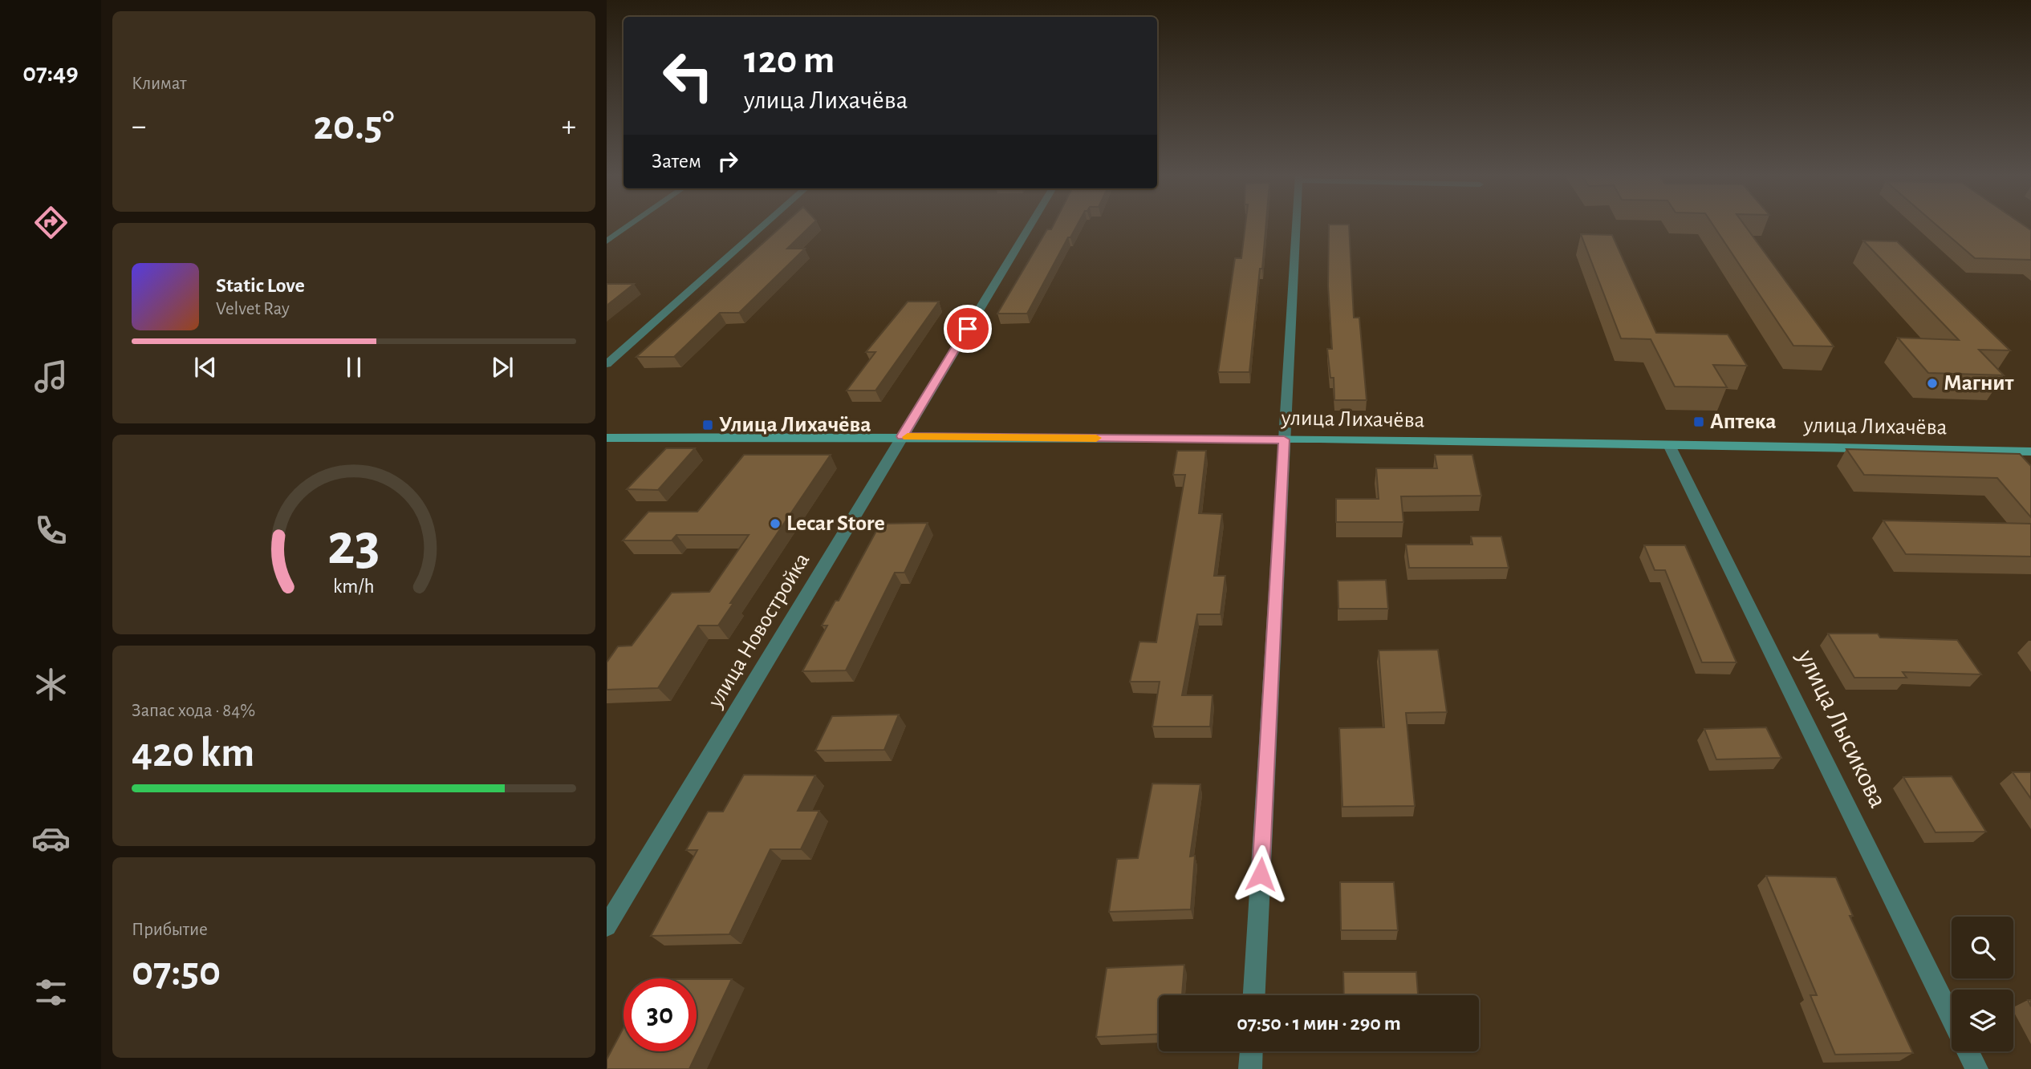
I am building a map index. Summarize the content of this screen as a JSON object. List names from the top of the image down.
{
  "streets": {
    "main road": ["улица Лихачёва"],
    "street": ["улица Новостройка", "улица Лысикова"]
  },
  "crossings": [
    ["улица Лихачёва", "улица Новостройка"],
    ["улица Лихачёва", "улица Лысикова"]
  ],
  "places": {
    "other": ["Магнит", "Lecar Store"],
    "transit": ["Аптека", "Улица Лихачёва"]
  },
  "page": {
    "tabs": "07:49",
    "tile": [
      "Климат",
      ["Запас хода · 84%", "420 km"],
      ["Прибытие", "07:50"]
    ],
    "turn": ["120 m", "улица Лихачёва"],
    "heat": ["−", "20.5°", "+"],
    "then": "Затем",
    "song": ["Static Love", "Velvet Ray"],
    "limit": "30",
    "trip": "07:50 · 1 мин · 290 m",
    "gauge": ["23", "km/h"]
  }
}
